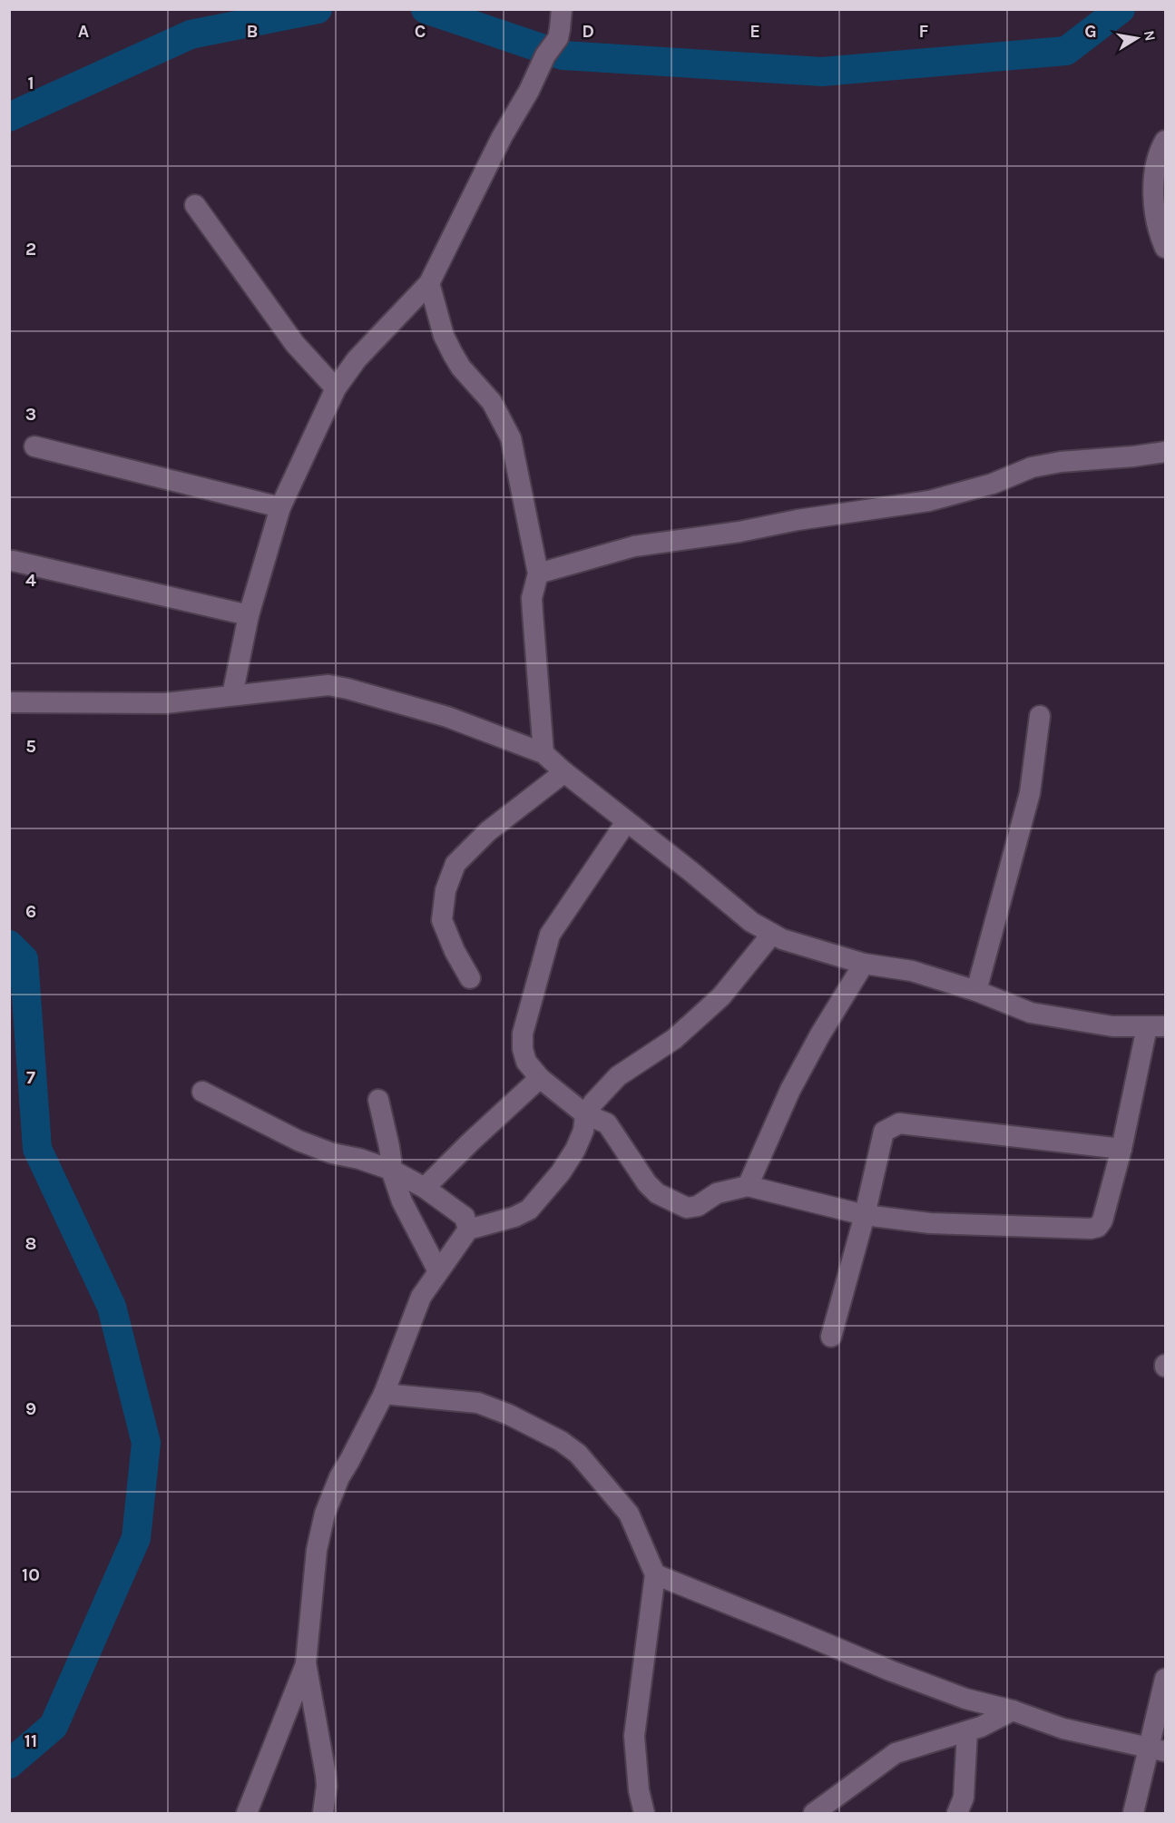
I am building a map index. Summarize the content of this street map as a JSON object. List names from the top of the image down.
{
  "north": "right",
  "grid": {
    "columns": [
      "A",
      "B",
      "C",
      "D",
      "E",
      "F",
      "G"
    ],
    "rows": [
      "1",
      "2",
      "3",
      "4",
      "5",
      "6",
      "7",
      "8",
      "9",
      "10",
      "11"
    ]
  }
}
